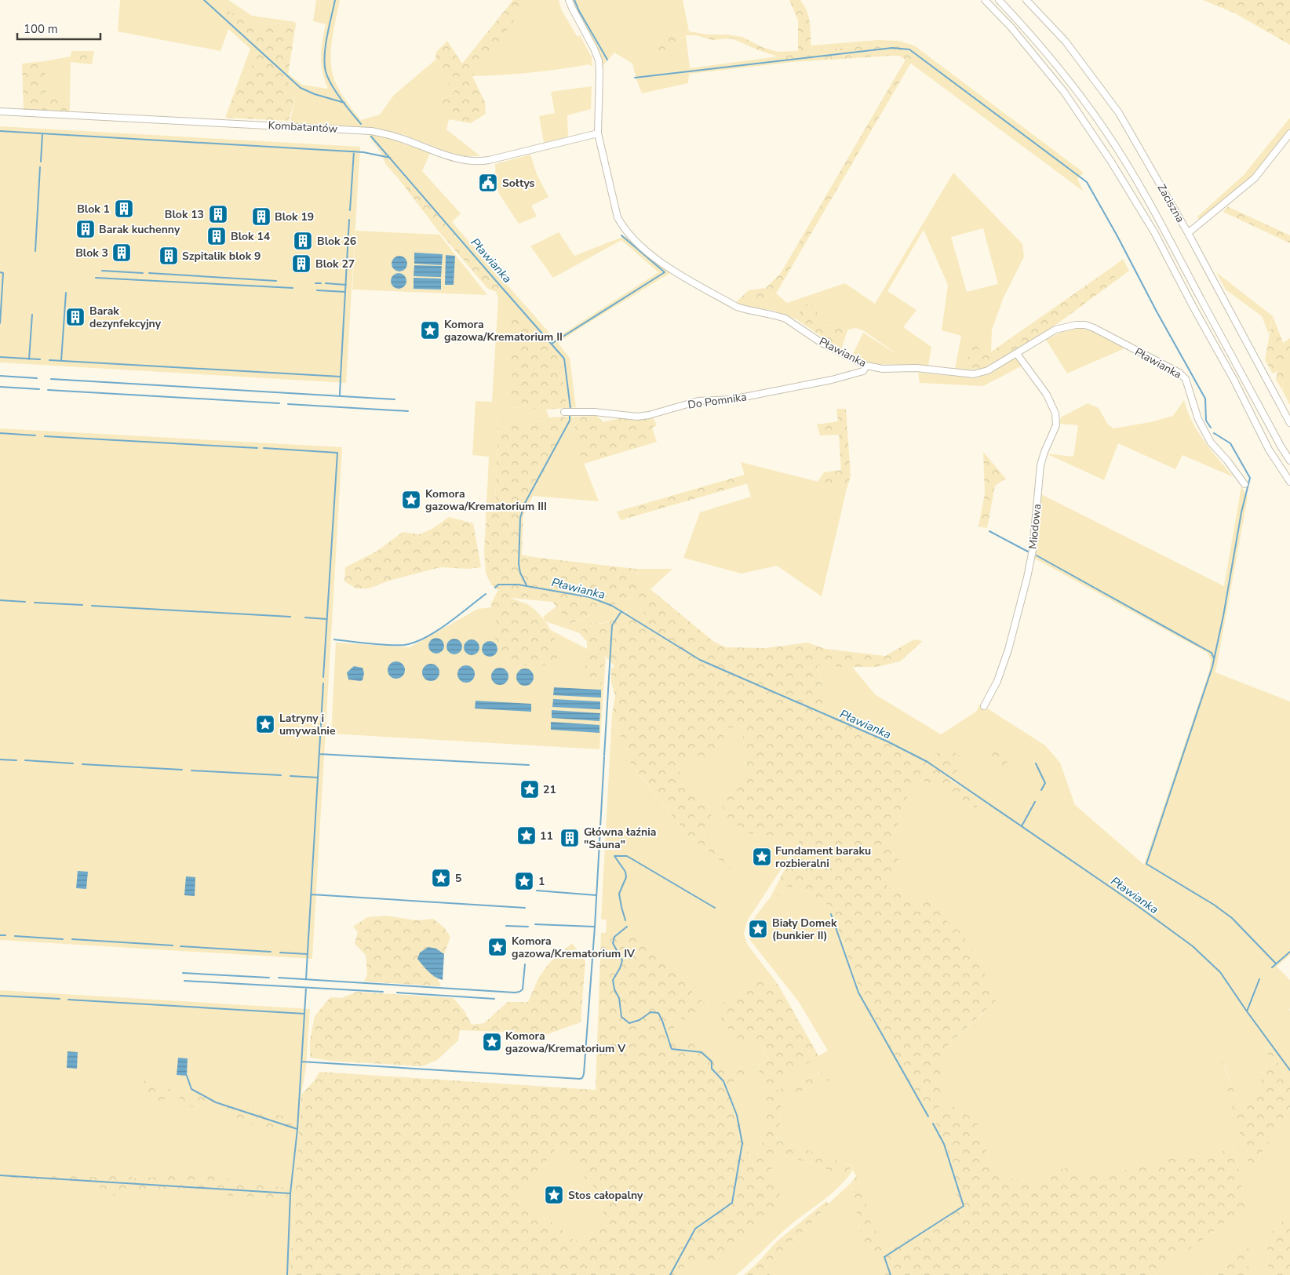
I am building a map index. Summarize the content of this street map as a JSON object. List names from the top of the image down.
{
  "streets": {
    "street": [
      "Kombatantów",
      "Zaciszna",
      "Pławianka",
      "Do Pomnika",
      "Miodowa"
    ]
  },
  "crossings": [
    ["Kombatantów", "Pławianka"],
    ["Pławianka", "Do Pomnika"],
    ["Pławianka", "Miodowa"]
  ],
  "water": ["Pławianka"],
  "places": {
    "public building": ["Sołtys"],
    "building": [
      "Blok 1",
      "Blok 13",
      "Blok 19",
      "Barak kuchenny",
      "Blok 14",
      "Blok 26",
      "Blok 3",
      "Szpitalik blok 9",
      "Blok 27",
      "Barak dezynfekcyjny",
      "Główna łaźnia \"Sauna\""
    ],
    "place": [
      "Komora gazowa/Krematorium II",
      "Komora gazowa/Krematorium III",
      "Latryny i umywalnie",
      "21",
      "11",
      "Fundament baraku rozbieralni",
      "5",
      "1",
      "Biały Domek (bunkier II)",
      "Komora gazowa/Krematorium IV",
      "Komora gazowa/Krematorium V",
      "Stos całopalny"
    ]
  },
  "scale_bar": "100 m"
}
